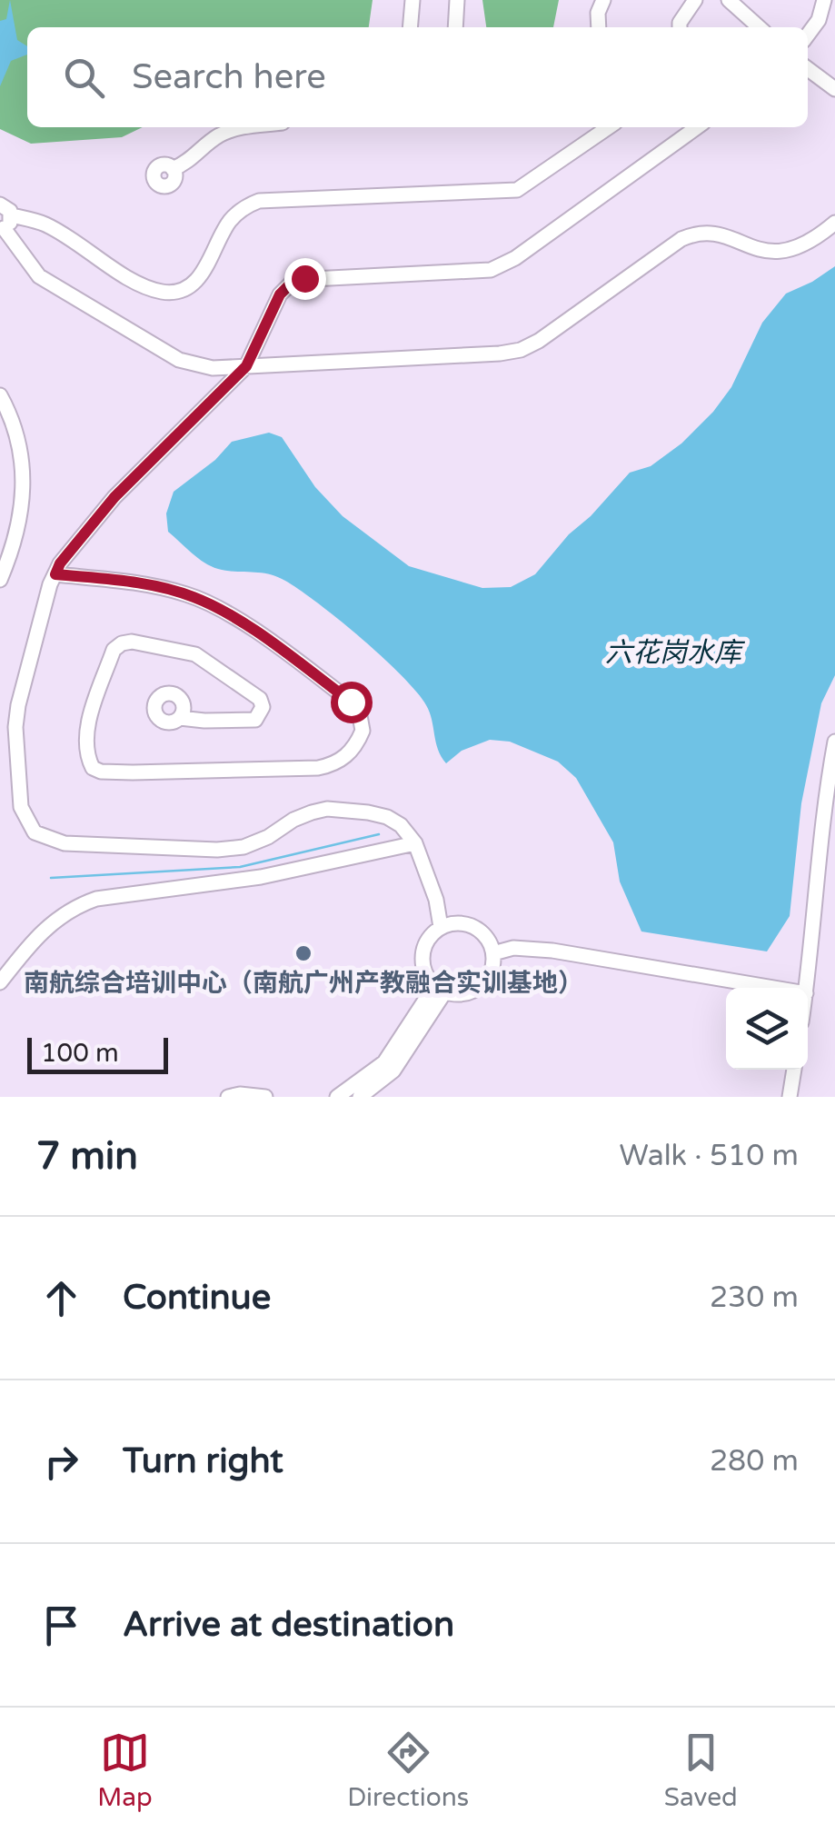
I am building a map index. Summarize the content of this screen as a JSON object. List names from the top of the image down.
{
  "water": ["六花岗水库"],
  "places": ["南航综合培训中心（南航广州产教融合实训基地）"],
  "scale_bar": "100 m",
  "page": {
    "search": "Search here",
    "scale": "100 m",
    "heading": ["7 min", "Walk · 510 m"],
    "list": [
      ["Continue", "230 m"],
      ["Turn right", "280 m"],
      "Arrive at destination"
    ],
    "nav": ["Map", "Directions", "Saved"]
  }
}
